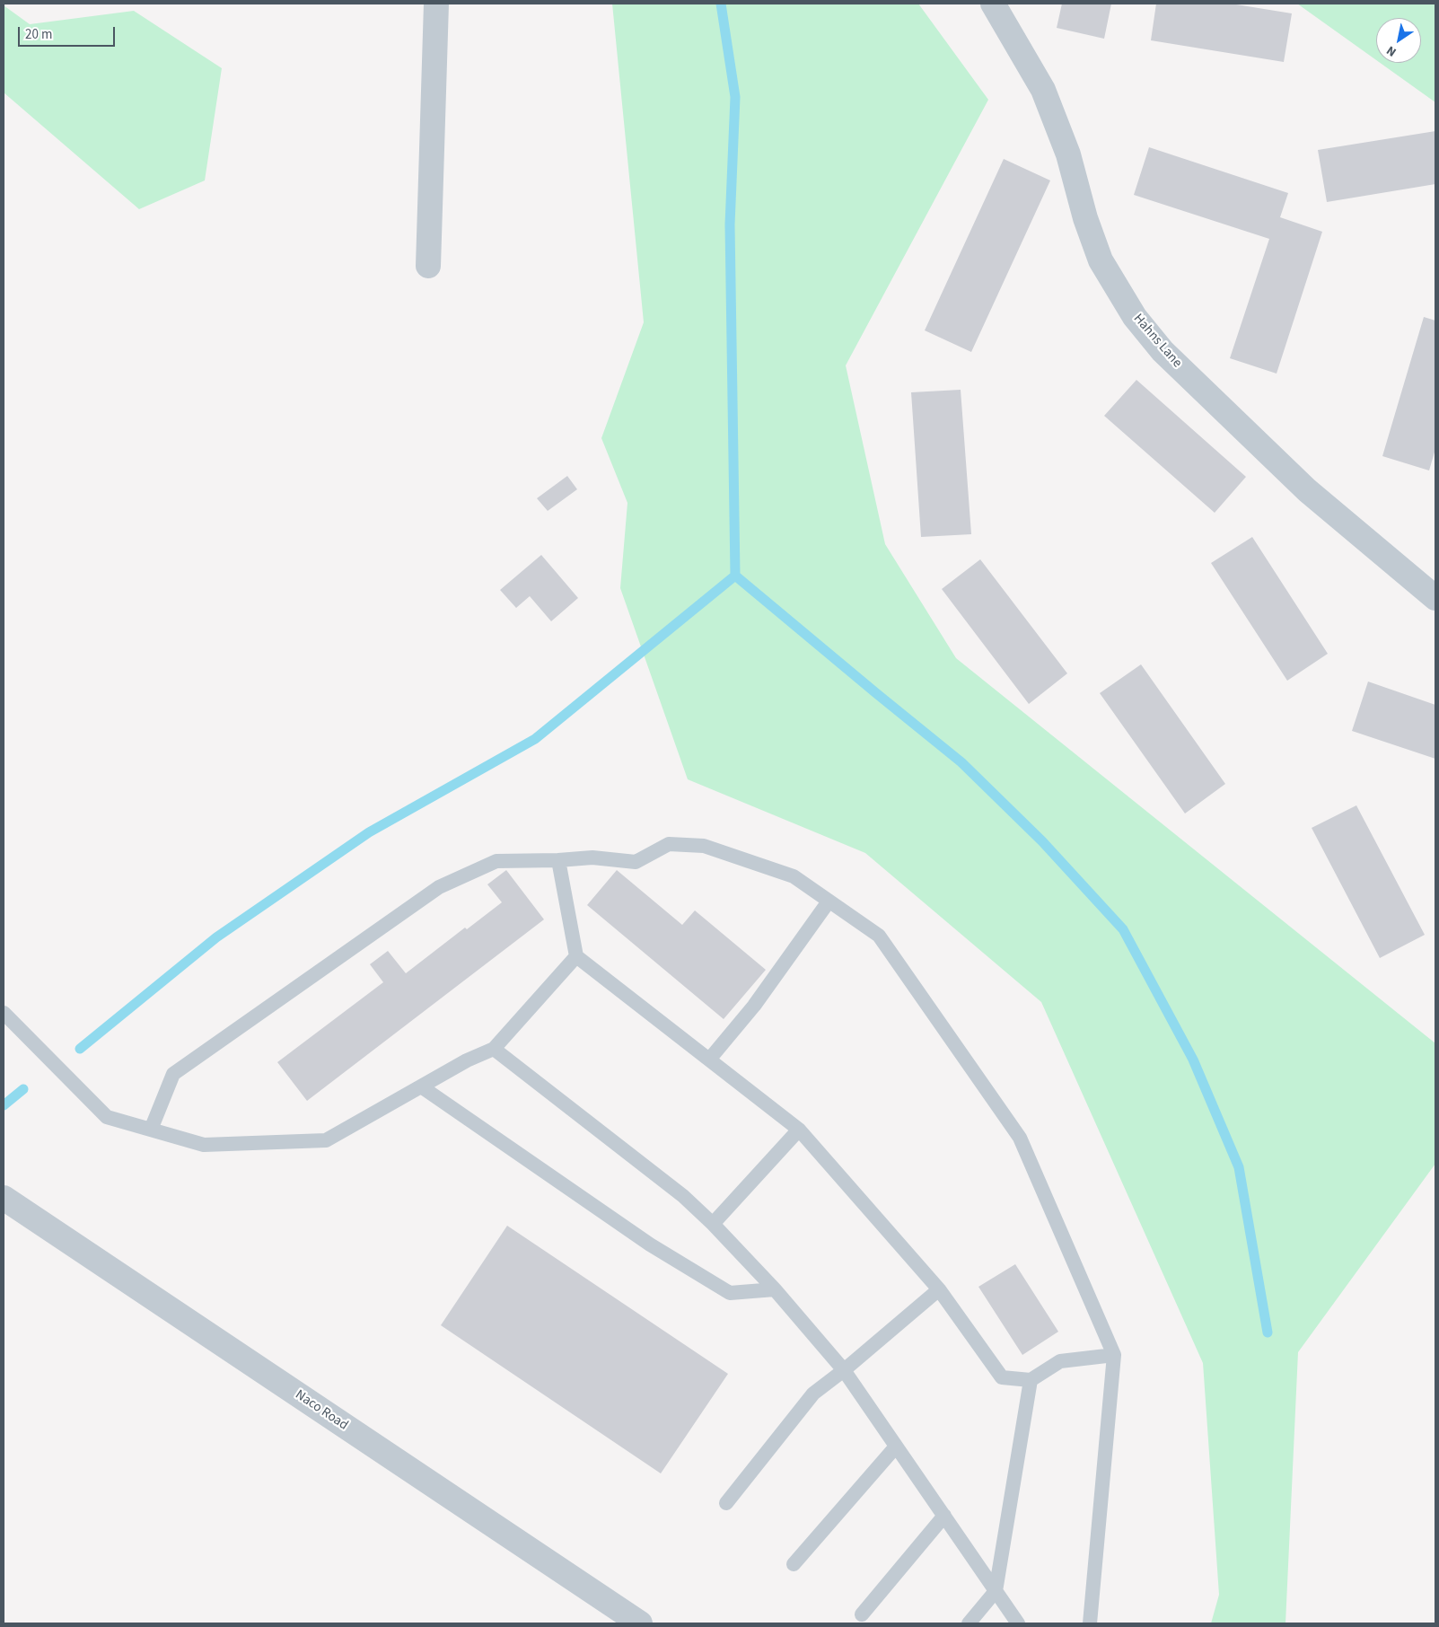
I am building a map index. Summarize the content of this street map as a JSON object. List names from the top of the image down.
{
  "streets": {
    "street": ["Hahns Lane", "Naco Road"]
  },
  "scale_bar": "20 m",
  "north": "bottom left"
}
